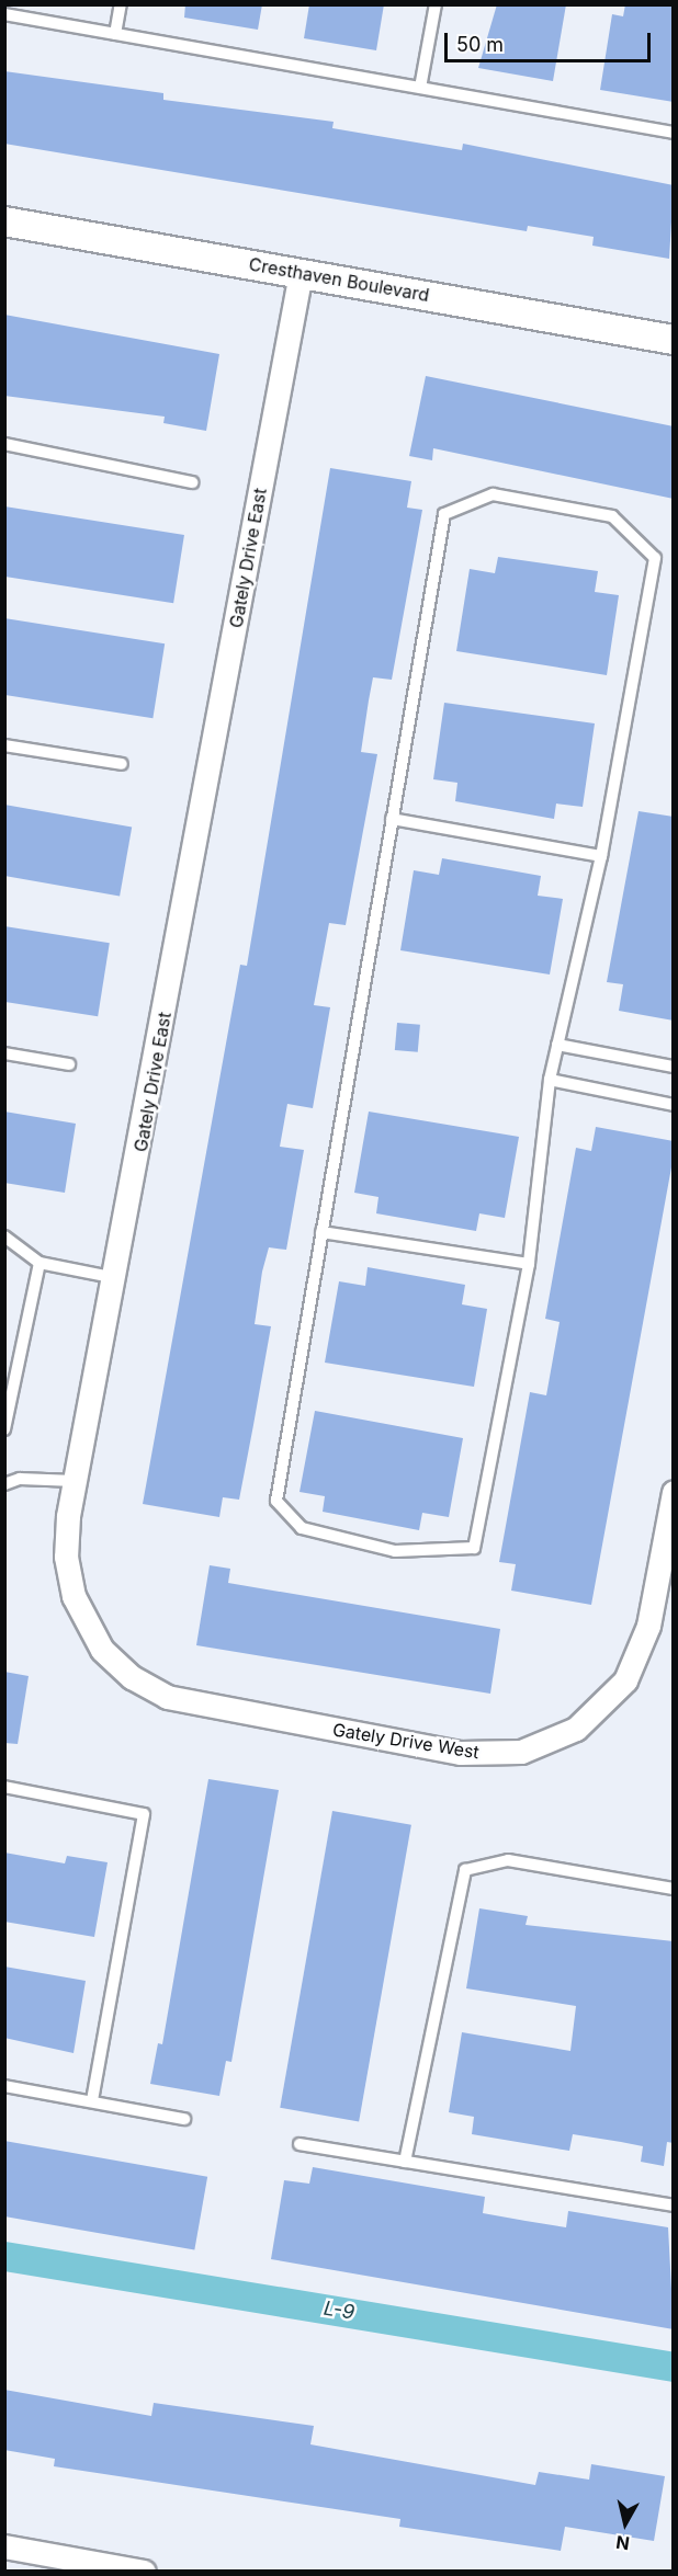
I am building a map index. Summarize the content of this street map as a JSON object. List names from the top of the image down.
{
  "streets": {
    "street": ["Cresthaven Boulevard", "Gately Drive East", "Gately Drive West"]
  },
  "crossings": [
    ["Cresthaven Boulevard", "Gately Drive East"],
    ["Gately Drive East", "Gately Drive West"]
  ],
  "water": ["L-9"],
  "scale_bar": "50 m",
  "north": "bottom"
}
